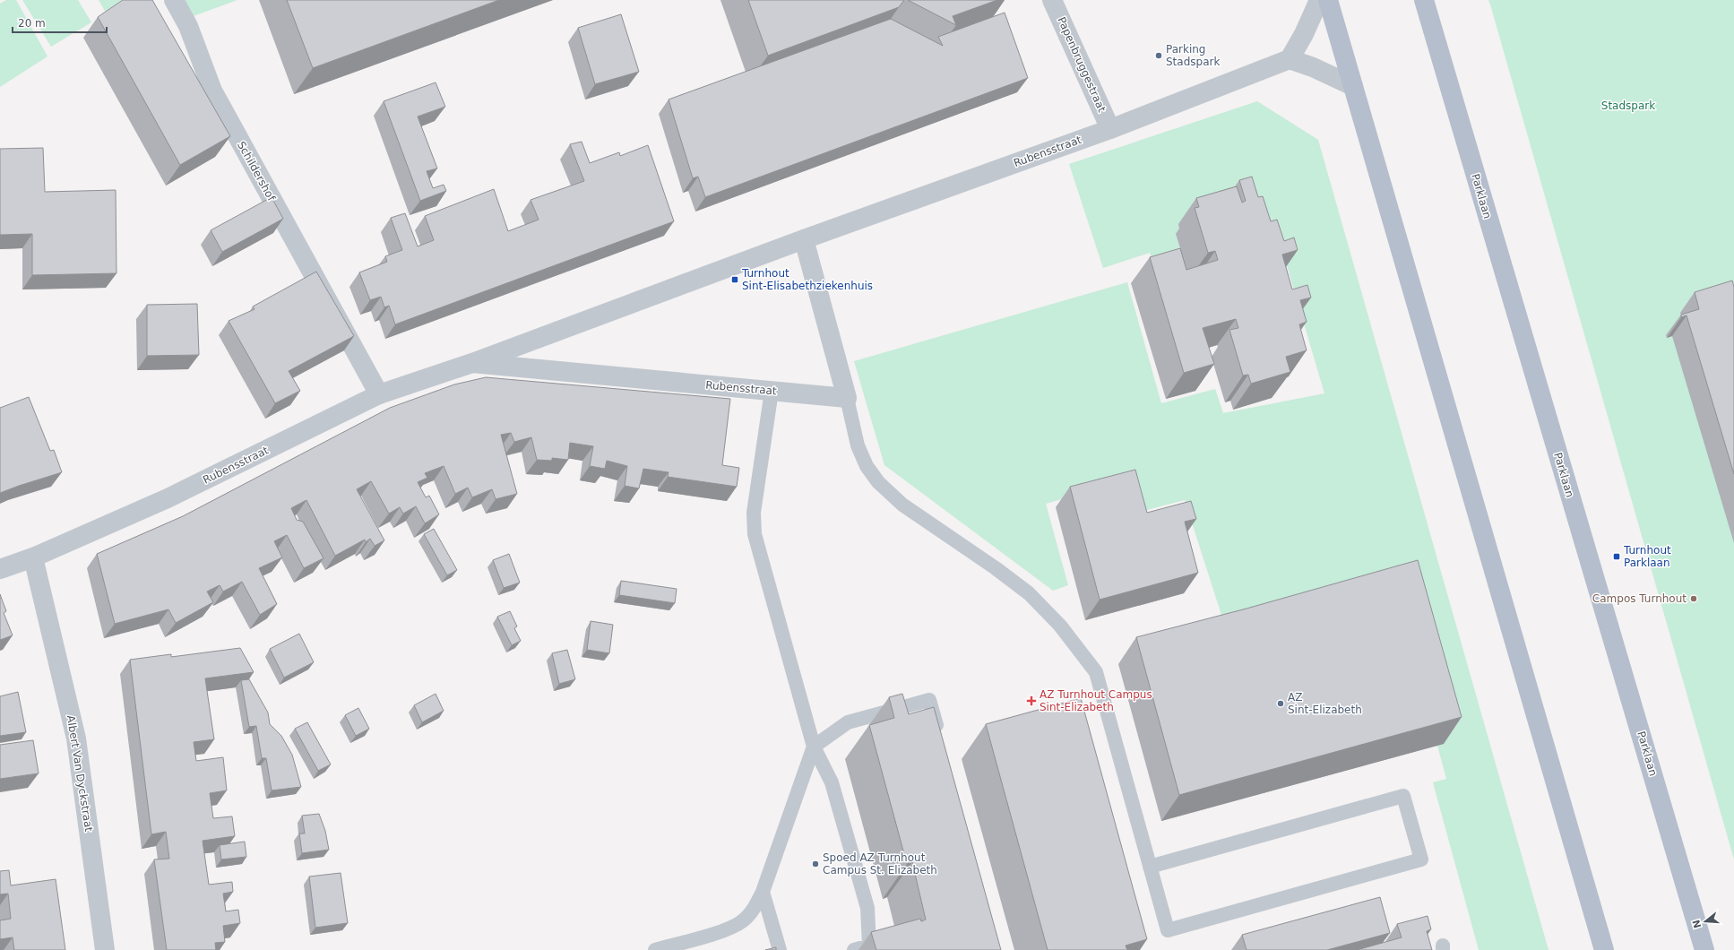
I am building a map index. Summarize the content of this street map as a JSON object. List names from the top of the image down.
{
  "streets": {
    "main road": ["Parklaan"],
    "street": [
      "Papenbruggestraat",
      "Rubensstraat",
      "Schildershof",
      "Albert Van Dyckstraat"
    ]
  },
  "crossings": [
    ["Papenbruggestraat", "Rubensstraat"],
    ["Rubensstraat", "Schildershof"],
    ["Rubensstraat", "Albert Van Dyckstraat"]
  ],
  "parks": ["Stadspark"],
  "places": {
    "other": [
      "Parking Stadspark",
      "Campos Turnhout",
      "AZ Sint-Elizabeth",
      "Spoed AZ Turnhout Campus St. Elizabeth"
    ],
    "transit": ["Turnhout Sint-Elisabethziekenhuis", "Turnhout Parklaan"],
    "health": ["AZ Turnhout Campus Sint-Elizabeth"]
  },
  "scale_bar": "20 m",
  "north": "left"
}
